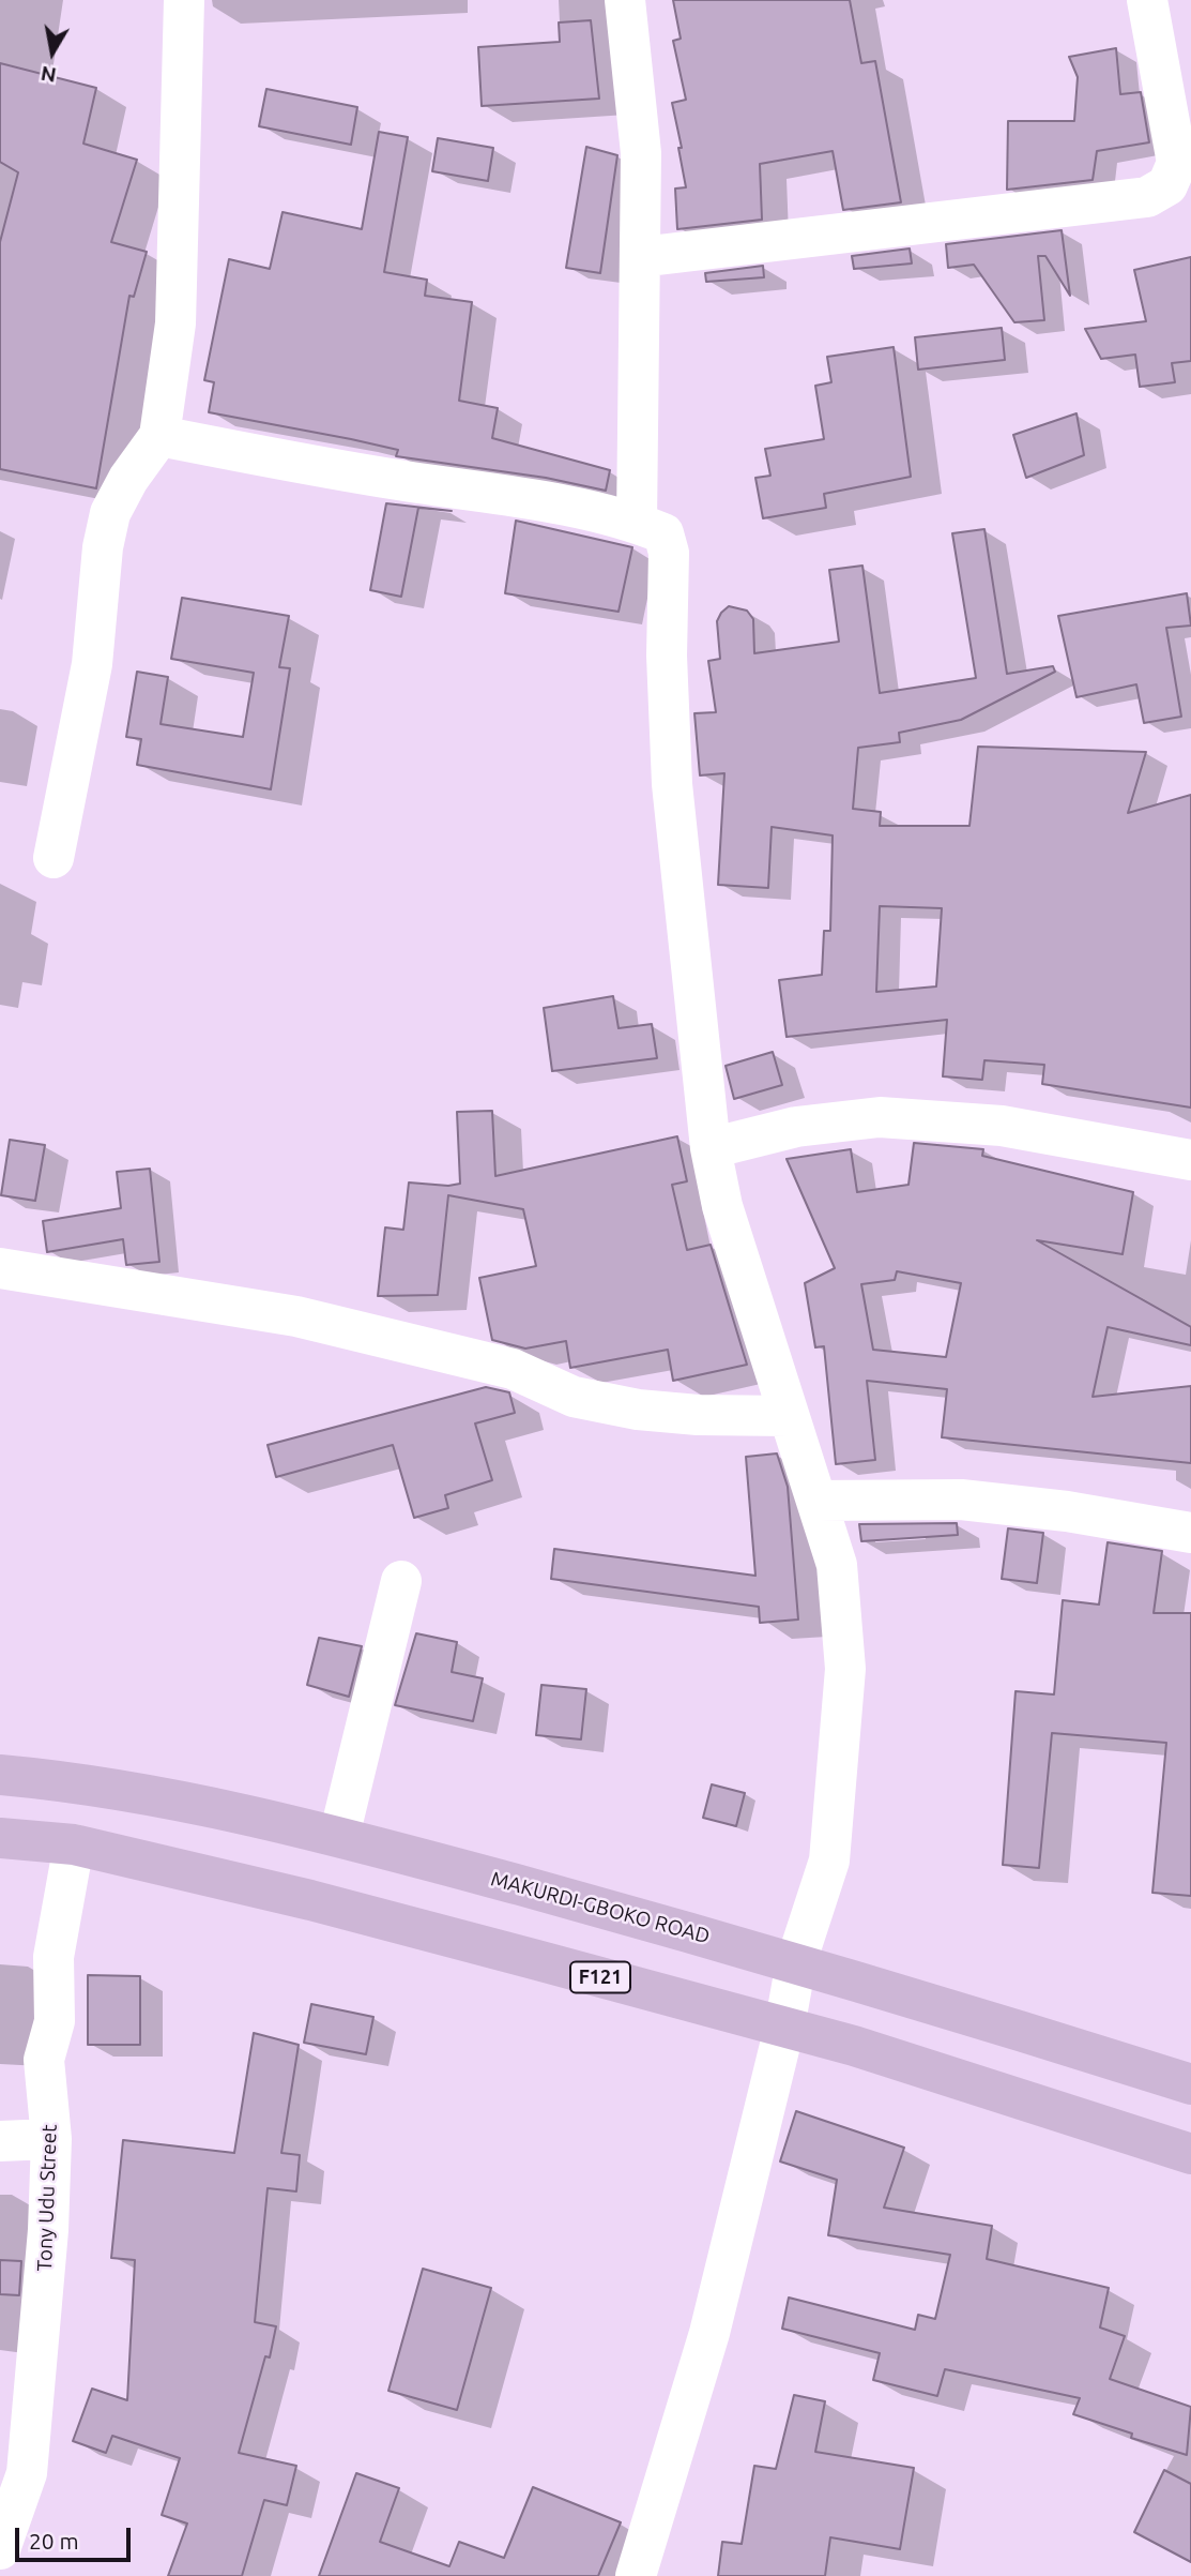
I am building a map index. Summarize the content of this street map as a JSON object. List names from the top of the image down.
{
  "streets": {
    "main road": ["MAKURDI-GBOKO ROAD", "F121"],
    "street": ["Tony Udu Street"]
  },
  "crossings": [
    ["F121", "Tony Udu Street"]
  ],
  "scale_bar": "20 m",
  "north": "bottom"
}
